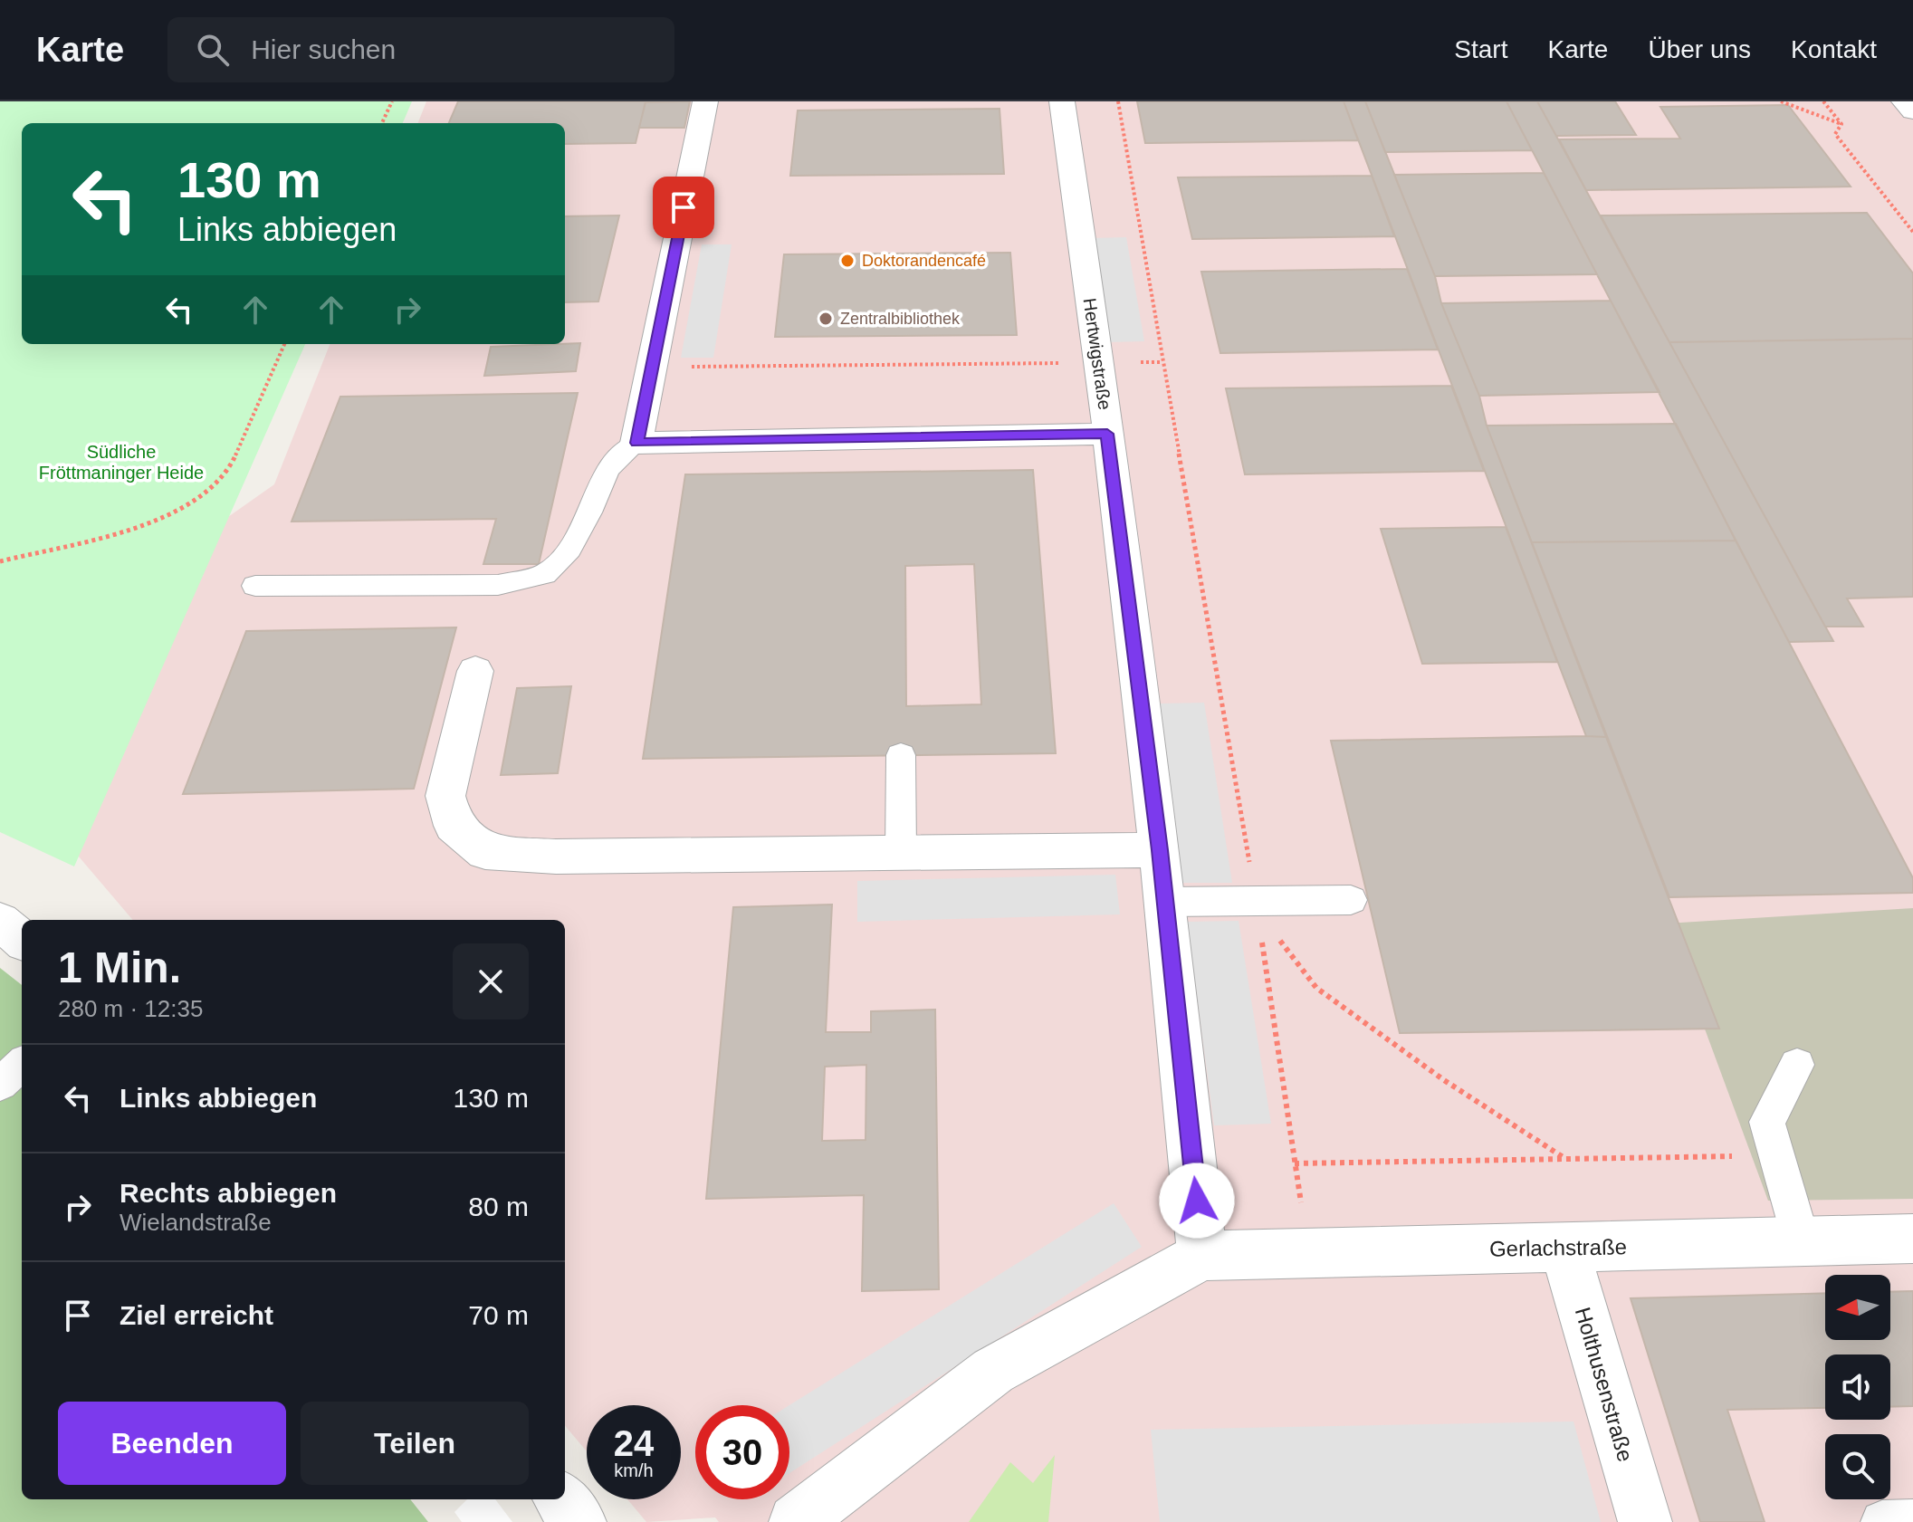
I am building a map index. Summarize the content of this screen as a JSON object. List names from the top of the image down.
{
  "streets": {
    "street": ["Hertwigstraße", "Gerlachstraße", "Holthusenstraße"]
  },
  "crossings": [
    ["Hertwigstraße", "Gerlachstraße"],
    ["Gerlachstraße", "Holthusenstraße"]
  ],
  "parks": ["Südliche Fröttmaninger Heide"],
  "places": ["Doktorandencafé", "Zentralbibliothek"],
  "north": "left",
  "page": {
    "header": "Karte",
    "search": "Hier suchen",
    "nav": [
      "Start",
      "Karte",
      "Über uns",
      "Kontakt"
    ],
    "turn": ["130 m", "Links abbiegen"],
    "heading": ["1 Min.", "280 m · 12:35"],
    "list": [
      {
        "name": "Links abbiegen",
        "value": "130 m"
      },
      {
        "name": "Rechts abbiegen",
        "note": "Wielandstraße",
        "value": "80 m"
      },
      {
        "name": "Ziel erreicht",
        "value": "70 m"
      }
    ],
    "buttons": ["Beenden", "Teilen"],
    "speed": "24 km/h",
    "limit": "30"
  }
}
